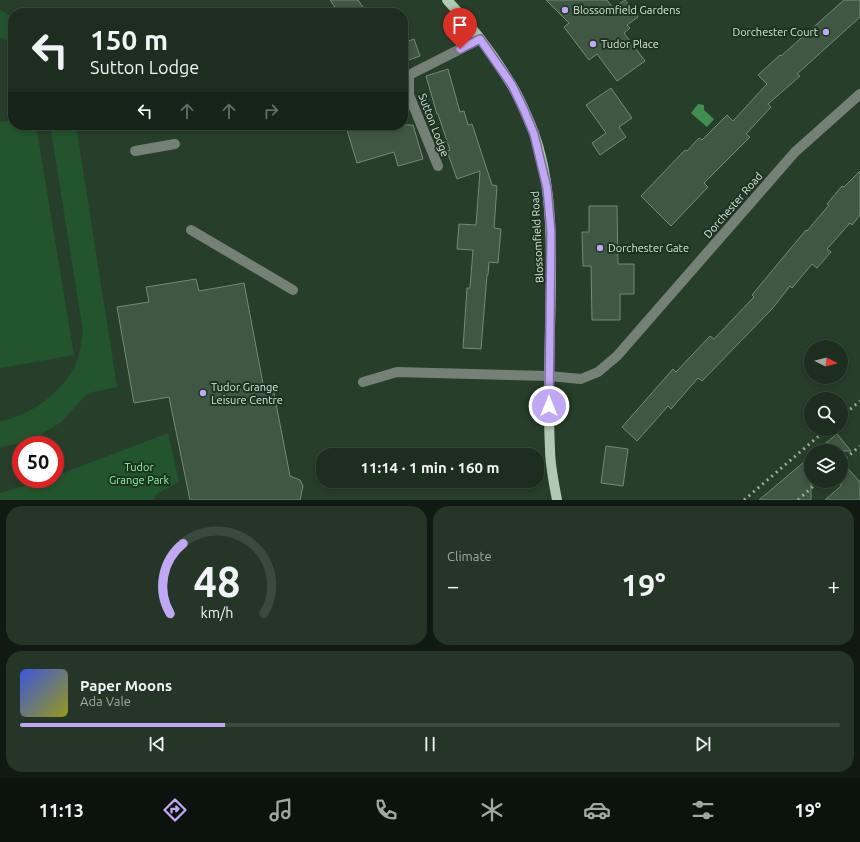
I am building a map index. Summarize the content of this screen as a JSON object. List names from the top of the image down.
{
  "streets": {
    "main road": ["Blossomfield Road"],
    "street": ["Sutton Lodge", "Dorchester Road"]
  },
  "crossings": [
    ["Sutton Lodge", "Blossomfield Road"],
    ["Dorchester Road", "Blossomfield Road"]
  ],
  "parks": ["Tudor Grange Park"],
  "places": [
    "Blossomfield Gardens",
    "Dorchester Court",
    "Tudor Place",
    "Dorchester Gate",
    "Tudor Grange Leisure Centre"
  ],
  "north": "right",
  "page": {
    "turn": ["150 m", "Sutton Lodge"],
    "limit": "50",
    "trip": "11:14 · 1 min · 160 m",
    "tile": "Climate",
    "heat": ["−", "19°", "+"],
    "song": ["Paper Moons", "Ada Vale"],
    "tabs": ["11:13", "19°"],
    "gauge": ["48", "km/h"]
  }
}
